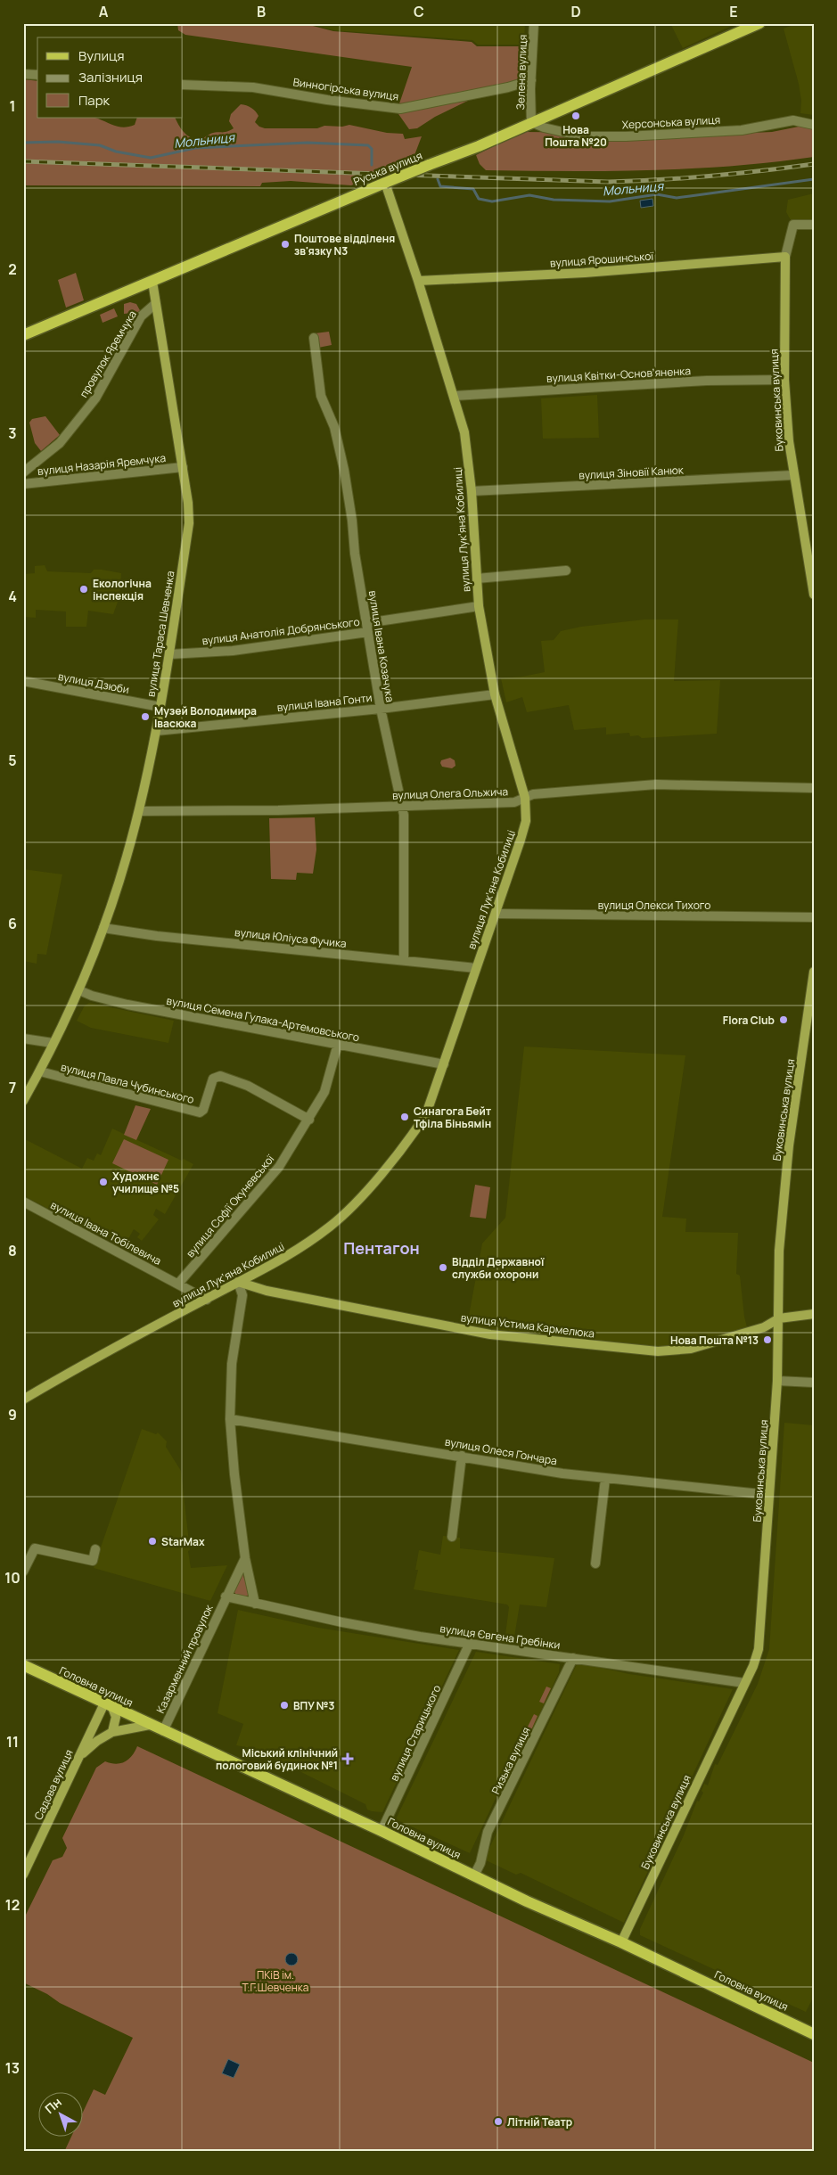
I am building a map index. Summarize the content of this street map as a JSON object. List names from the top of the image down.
{
  "streets": {
    "main road": ["Руська вулиця", "Головна вулиця"],
    "street": [
      "Зелена вулиця",
      "Винногірська вулиця",
      "Херсонська вулиця",
      "вулиця Ярошинської",
      "провулок Яремчука",
      "вулиця Квітки-Основʼяненка",
      "Буковинська вулиця",
      "вулиця Назарія Яремчука",
      "вулиця Зіновії Канюк",
      "вулиця Лукʼяна Кобилиці",
      "вулиця Анатолія Добрянського",
      "вулиця Тараса Шевченка",
      "вулиця Івана Козачука",
      "вулиця Дзюби",
      "вулиця Івана Гонти",
      "вулиця Олега Ольжича",
      "вулиця Олекси Тихого",
      "вулиця Юліуса Фучика",
      "вулиця Семена Гулака-Артемовського",
      "вулиця Павла Чубинського",
      "вулиця Софії Окуневської",
      "вулиця Івана Тобілевича",
      "вулиця Устима Кармелюка",
      "вулиця Олеся Гончара",
      "вулиця Євгена Гребінки",
      "Казарменний провулок",
      "вулиця Старицького",
      "Ризька вулиця",
      "Садова вулиця"
    ]
  },
  "crossings": [
    ["Зелена вулиця", "Винногірська вулиця"],
    ["Зелена вулиця", "Херсонська вулиця"],
    ["Зелена вулиця", "Руська вулиця"],
    ["Херсонська вулиця", "Руська вулиця"],
    ["Руська вулиця", "вулиця Лукʼяна Кобилиці"],
    ["Руська вулиця", "вулиця Тараса Шевченка"],
    ["вулиця Ярошинської", "Буковинська вулиця"],
    ["вулиця Ярошинської", "вулиця Лукʼяна Кобилиці"],
    ["провулок Яремчука", "вулиця Тараса Шевченка"],
    ["вулиця Квітки-Основʼяненка", "Буковинська вулиця"],
    ["вулиця Квітки-Основʼяненка", "вулиця Лукʼяна Кобилиці"],
    ["Буковинська вулиця", "вулиця Зіновії Канюк"],
    ["Буковинська вулиця", "вулиця Устима Кармелюка"],
    ["Буковинська вулиця", "вулиця Олеся Гончара"],
    ["Буковинська вулиця", "вулиця Євгена Гребінки"],
    ["Буковинська вулиця", "Головна вулиця"],
    ["вулиця Назарія Яремчука", "вулиця Тараса Шевченка"],
    ["вулиця Зіновії Канюк", "вулиця Лукʼяна Кобилиці"],
    ["вулиця Лукʼяна Кобилиці", "вулиця Анатолія Добрянського"],
    ["вулиця Лукʼяна Кобилиці", "вулиця Івана Гонти"],
    ["вулиця Лукʼяна Кобилиці", "вулиця Олега Ольжича"],
    ["вулиця Лукʼяна Кобилиці", "вулиця Олекси Тихого"],
    ["вулиця Лукʼяна Кобилиці", "вулиця Юліуса Фучика"],
    ["вулиця Лукʼяна Кобилиці", "вулиця Семена Гулака-Артемовського"],
    ["вулиця Лукʼяна Кобилиці", "вулиця Івана Тобілевича"],
    ["вулиця Лукʼяна Кобилиці", "вулиця Устима Кармелюка"],
    ["вулиця Анатолія Добрянського", "вулиця Тараса Шевченка"],
    ["вулиця Анатолія Добрянського", "вулиця Івана Козачука"],
    ["вулиця Тараса Шевченка", "вулиця Дзюби"],
    ["вулиця Тараса Шевченка", "вулиця Івана Гонти"],
    ["вулиця Тараса Шевченка", "вулиця Олега Ольжича"],
    ["вулиця Тараса Шевченка", "вулиця Юліуса Фучика"],
    ["вулиця Тараса Шевченка", "вулиця Семена Гулака-Артемовського"],
    ["вулиця Тараса Шевченка", "вулиця Павла Чубинського"],
    ["вулиця Івана Козачука", "вулиця Івана Гонти"],
    ["вулиця Івана Козачука", "вулиця Олега Ольжича"],
    ["вулиця Івана Козачука", "вулиця Юліуса Фучика"],
    ["вулиця Семена Гулака-Артемовського", "вулиця Софії Окуневської"],
    ["вулиця Павла Чубинського", "вулиця Софії Окуневської"],
    ["вулиця Софії Окуневської", "вулиця Івана Тобілевича"],
    ["вулиця Євгена Гребінки", "Казарменний провулок"],
    ["вулиця Євгена Гребінки", "вулиця Старицького"],
    ["вулиця Євгена Гребінки", "Ризька вулиця"],
    ["Казарменний провулок", "Головна вулиця"],
    ["Головна вулиця", "вулиця Старицького"],
    ["Головна вулиця", "Ризька вулиця"],
    ["Головна вулиця", "Садова вулиця"]
  ],
  "districts": ["Пентагон"],
  "water": ["Мольниця"],
  "parks": ["ПКіВ ім. Т.Г.Шевченка"],
  "places": {
    "other": [
      "Нова Пошта №20",
      "Поштове відділеня зв'язку N3",
      "Екологічна інспекція",
      "Музей Володимира Івасюка",
      "Flora Club",
      "Синагога Бейт Тфіла Біньямін",
      "Художнє училище №5",
      "Відділ Державної служби охорони",
      "Нова Пошта №13",
      "StarMax",
      "ВПУ №3",
      "Літній Театр"
    ],
    "health": ["Міський клінічний пологовий будинок №1"]
  },
  "legend": ["Вулиця", "Залізниця", "Парк"],
  "north": "top left",
  "grid": {
    "columns": [
      "A",
      "B",
      "C",
      "D",
      "E"
    ],
    "rows": [
      "1",
      "2",
      "3",
      "4",
      "5",
      "6",
      "7",
      "8",
      "9",
      "10",
      "11",
      "12",
      "13"
    ]
  }
}
